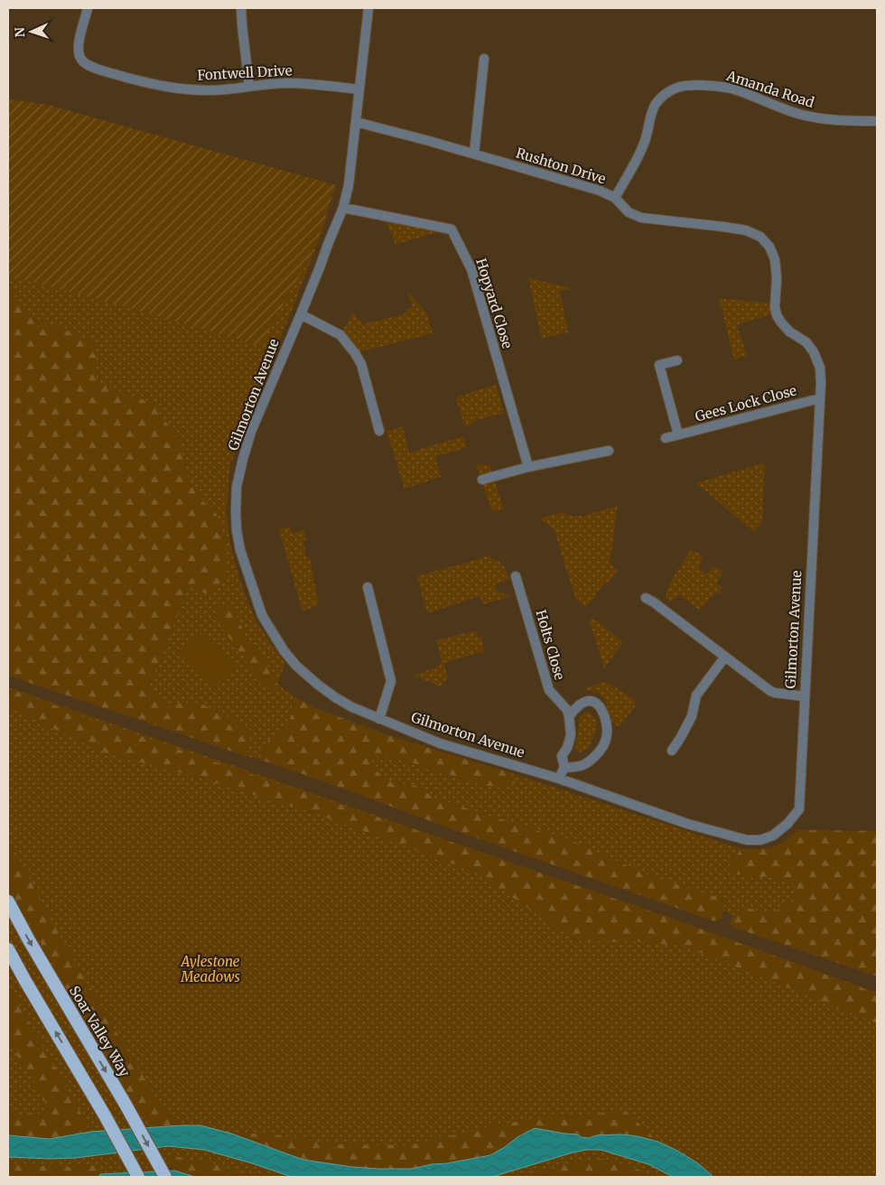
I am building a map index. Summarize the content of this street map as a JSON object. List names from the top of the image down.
{
  "streets": {
    "highway": ["Soar Valley Way"],
    "street": [
      "Fontwell Drive",
      "Amanda Road",
      "Rushton Drive",
      "Hopyard Close",
      "Gilmorton Avenue",
      "Gees Lock Close",
      "Holts Close"
    ]
  },
  "crossings": [
    ["Fontwell Drive", "Gilmorton Avenue"],
    ["Amanda Road", "Rushton Drive"],
    ["Rushton Drive", "Gilmorton Avenue"],
    ["Hopyard Close", "Gilmorton Avenue"],
    ["Gilmorton Avenue", "Gees Lock Close"]
  ],
  "parks": ["Aylestone Meadows"],
  "north": "left"
}
